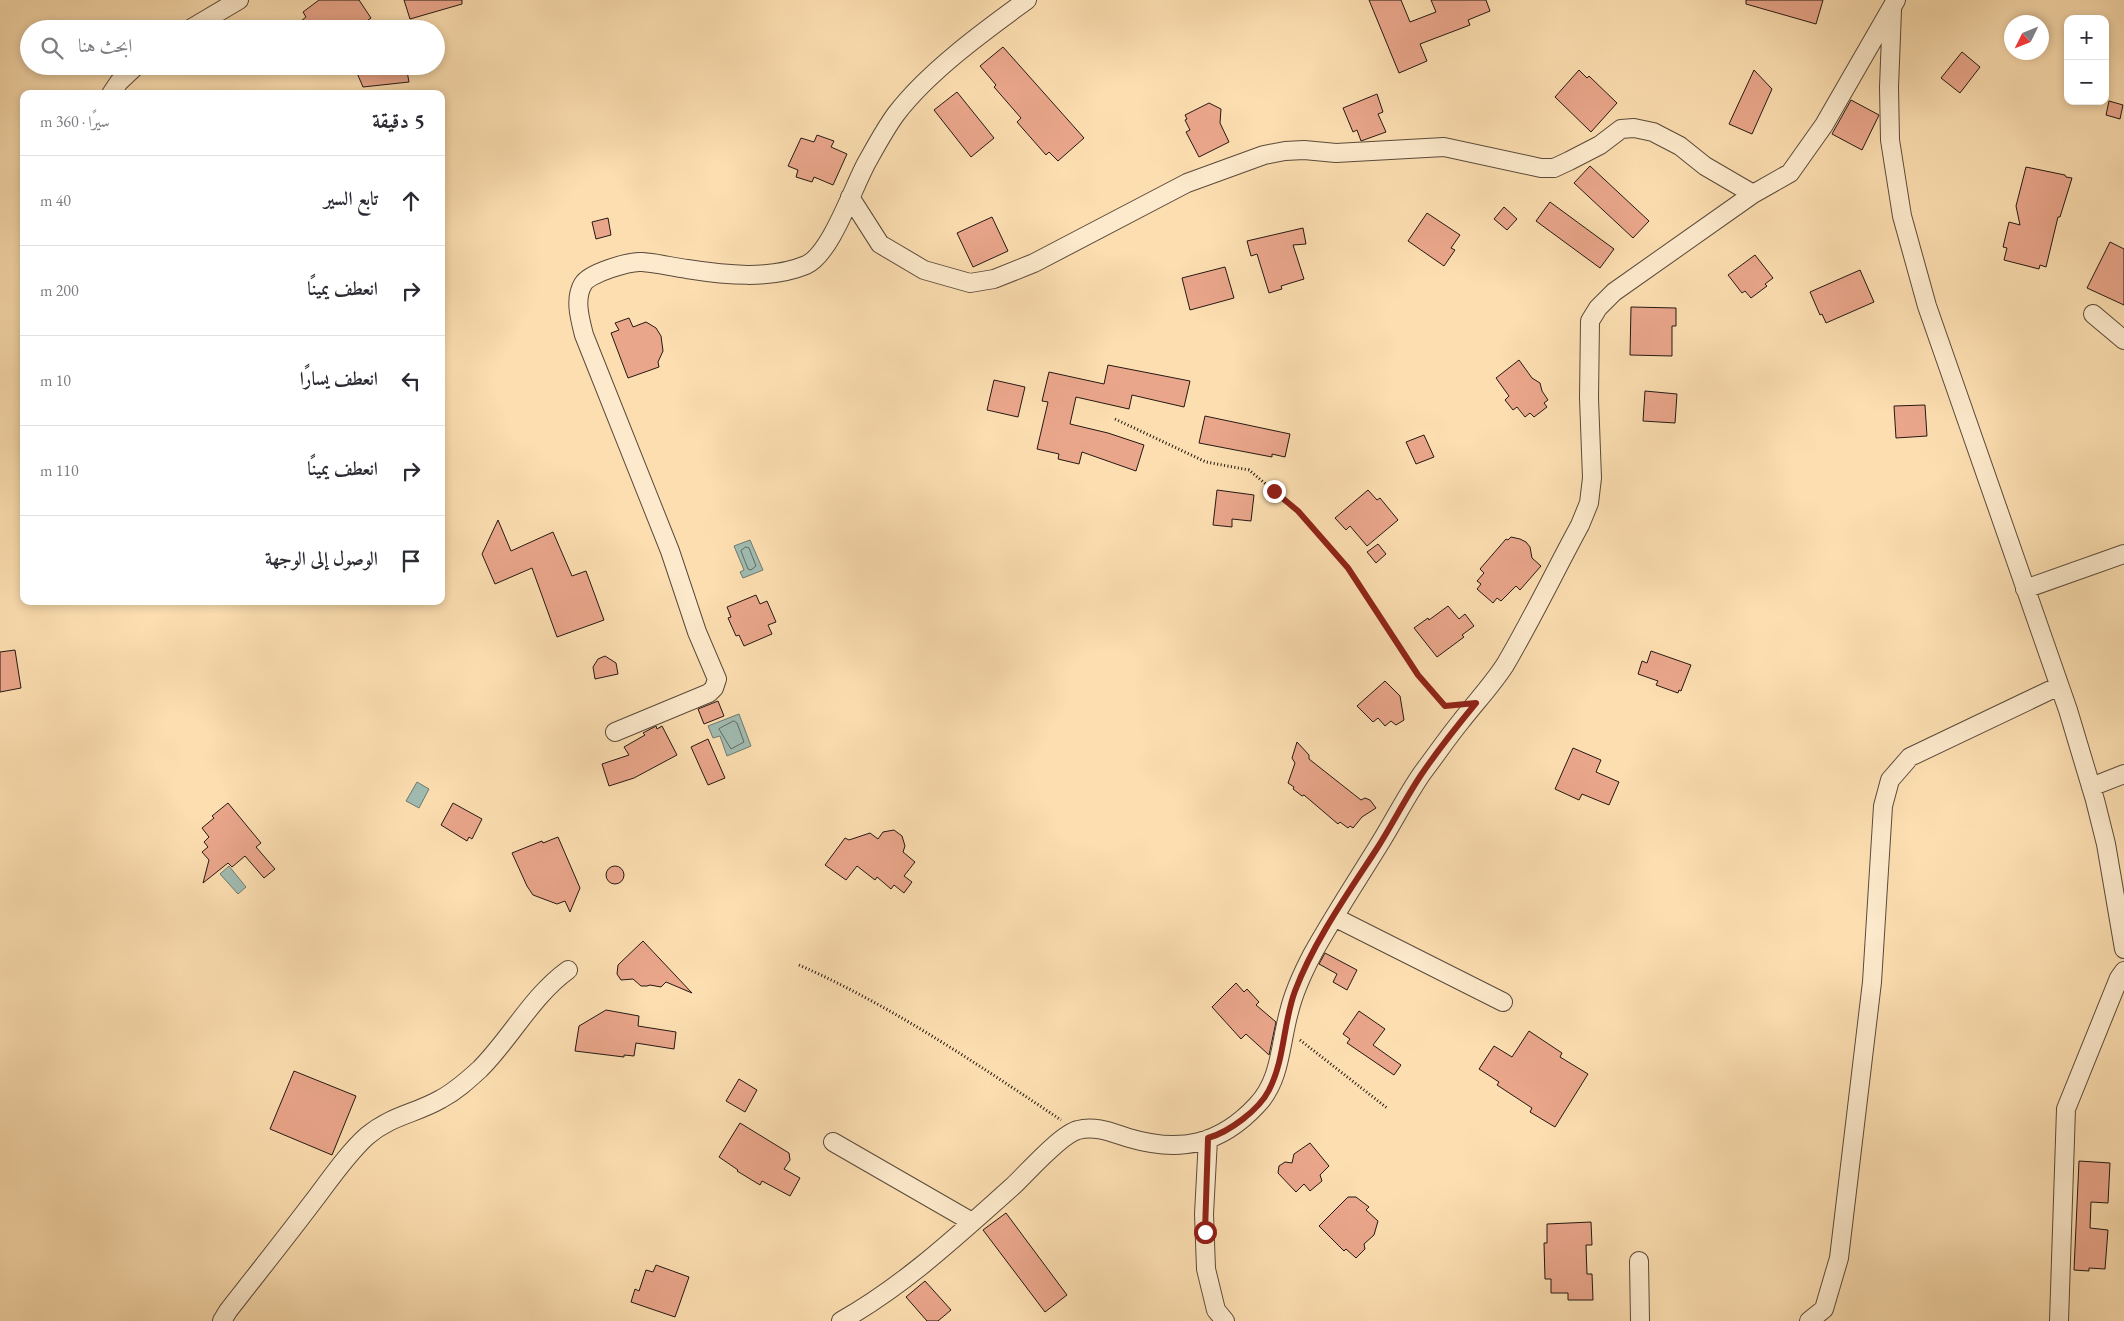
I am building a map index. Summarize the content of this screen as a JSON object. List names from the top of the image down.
{
  "north": "bottom left",
  "page": {
    "map_buttons": ["+", "−"],
    "search": "ابحث هنا",
    "heading": ["5 دقيقة", "سيرًا · 360 m"],
    "list": [
      ["تابع السير", "40 m"],
      ["انعطف يمينًا", "200 m"],
      ["انعطف يسارًا", "10 m"],
      ["انعطف يمينًا", "110 m"],
      "الوصول إلى الوجهة"
    ]
  }
}
